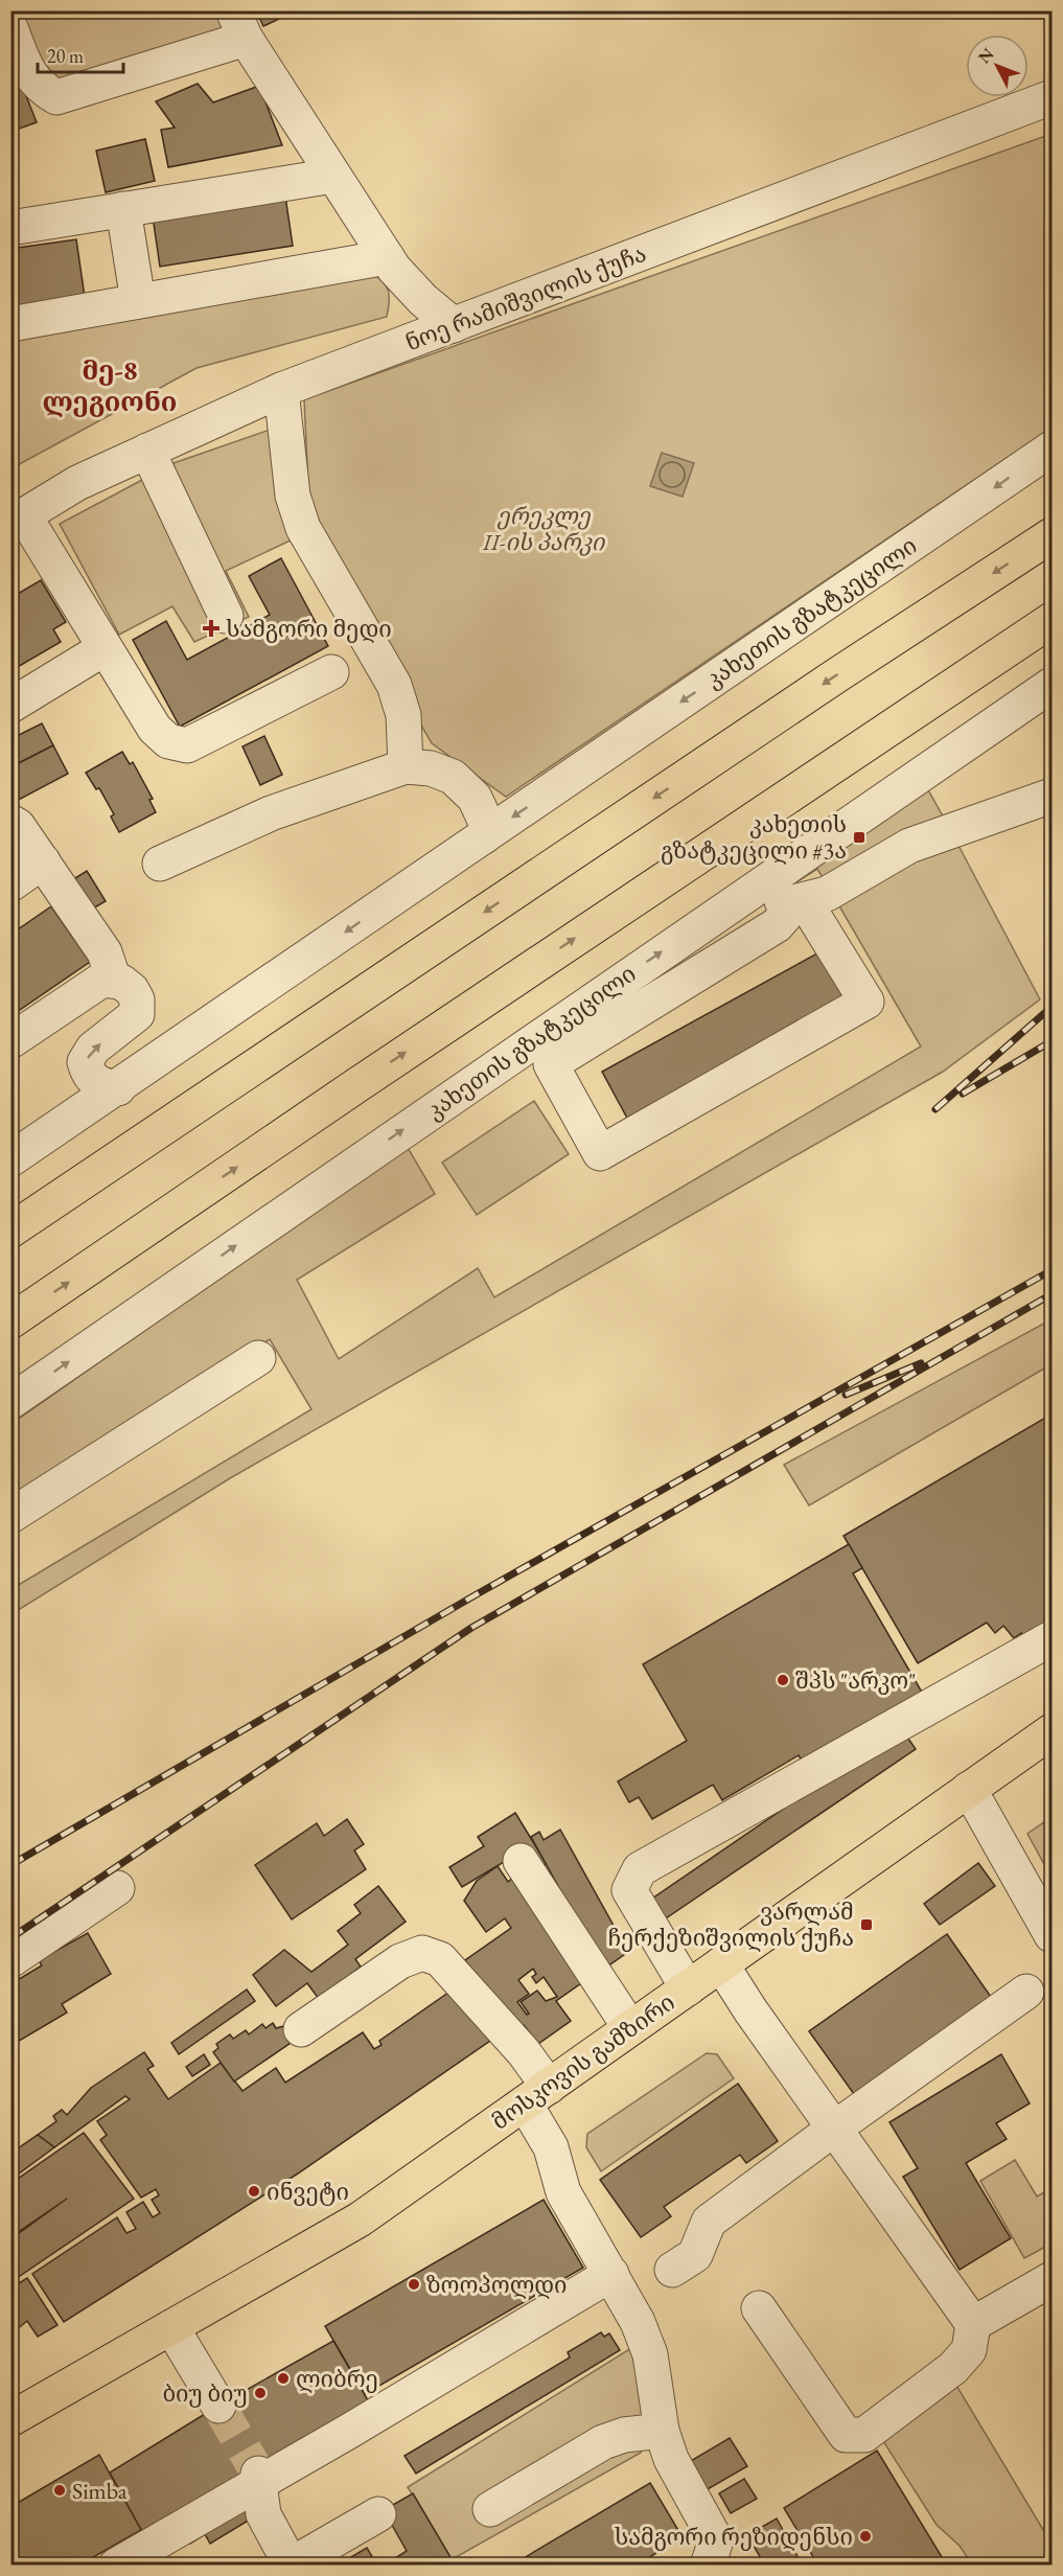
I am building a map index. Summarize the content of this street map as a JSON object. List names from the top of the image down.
{
  "streets": {
    "main road": ["მოსკოვის გამზირი"],
    "street": ["ნოე რამიშვილის ქუჩა", "კახეთის გზატკეცილი"]
  },
  "districts": ["მე-8 ლეგიონი"],
  "parks": ["ერეკლე II-ის პარკი"],
  "places": {
    "health": ["სამგორი მედი"],
    "transit": ["კახეთის გზატკეცილი #3ა", "ვარლამ ჩერქეზიშვილის ქუჩა"],
    "other": [
      "შპს \"არკო\"",
      "ინვეტი",
      "ზოოპოლდი",
      "ლიბრე",
      "ბიუ ბიუ",
      "Simba",
      "სამგორი რეზიდენსი"
    ]
  },
  "scale_bar": "20 m",
  "north": "top left"
}
